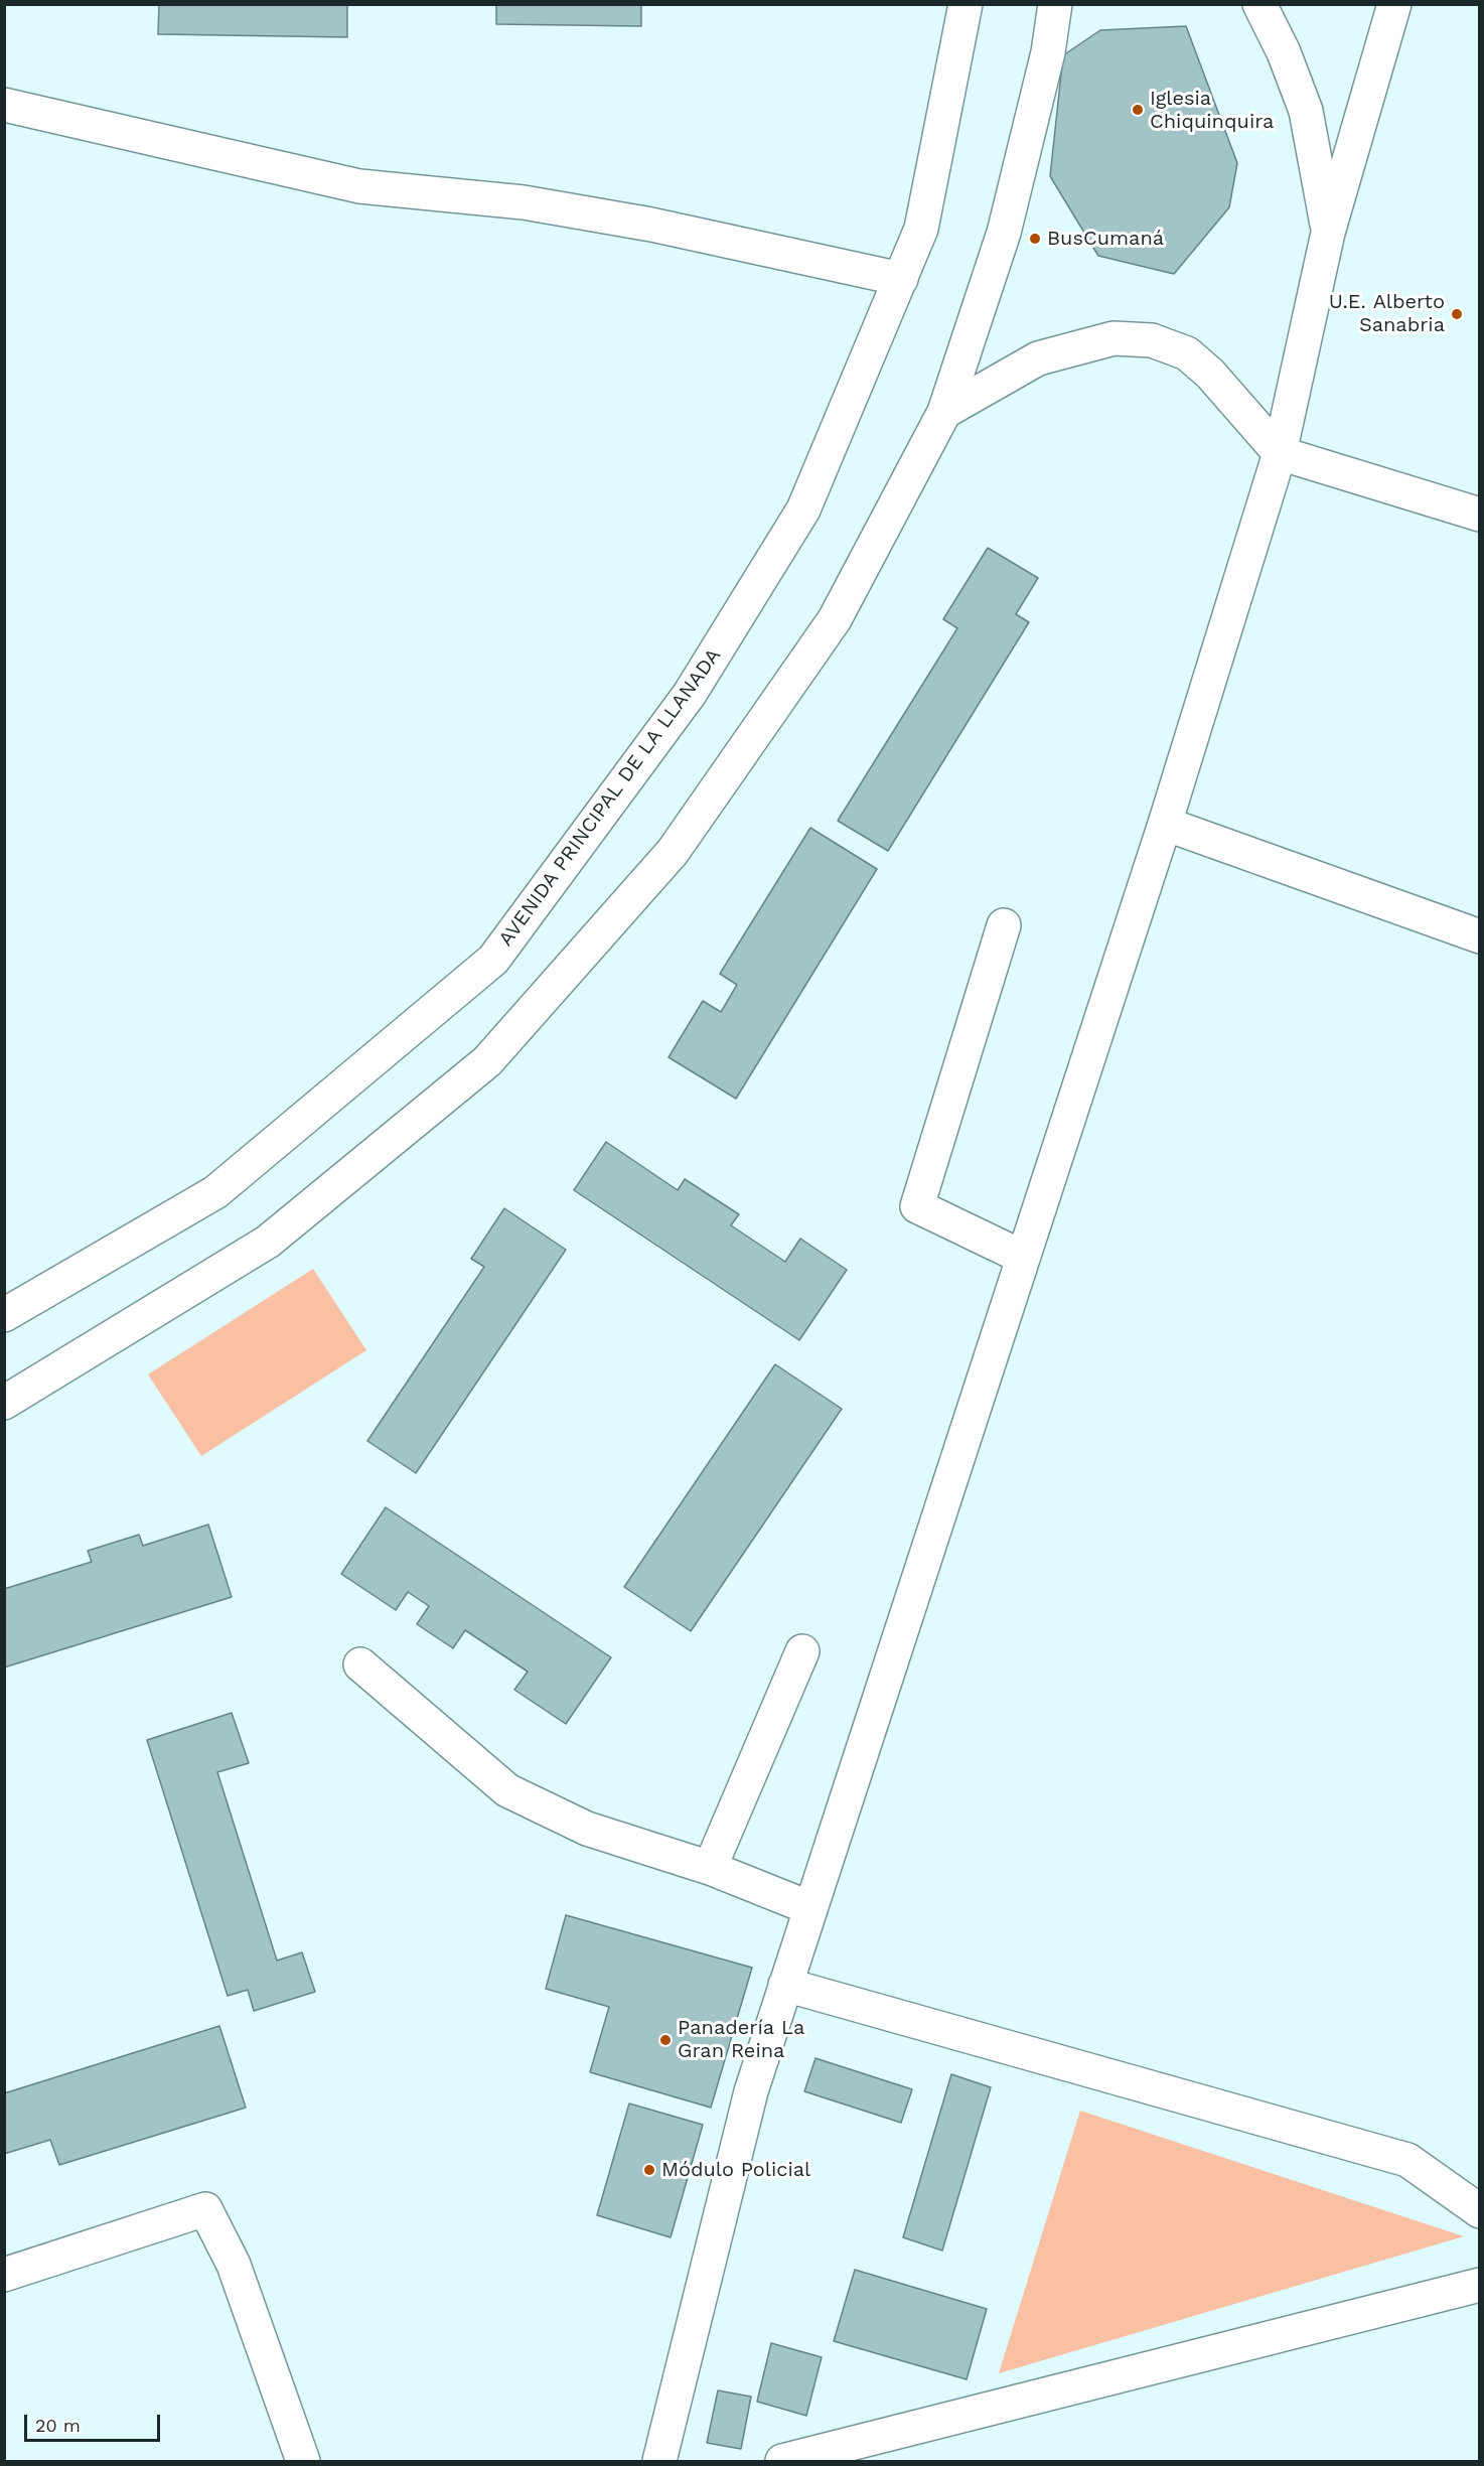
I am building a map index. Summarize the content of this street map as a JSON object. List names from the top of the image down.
{
  "streets": {
    "street": ["AVENIDA PRINCIPAL DE LA LLANADA"]
  },
  "places": [
    "Iglesia Chiquinquira",
    "BusCumaná",
    "U.E. Alberto Sanabria",
    "Panadería La Gran Reina",
    "Módulo Policial"
  ],
  "scale_bar": "20 m"
}
